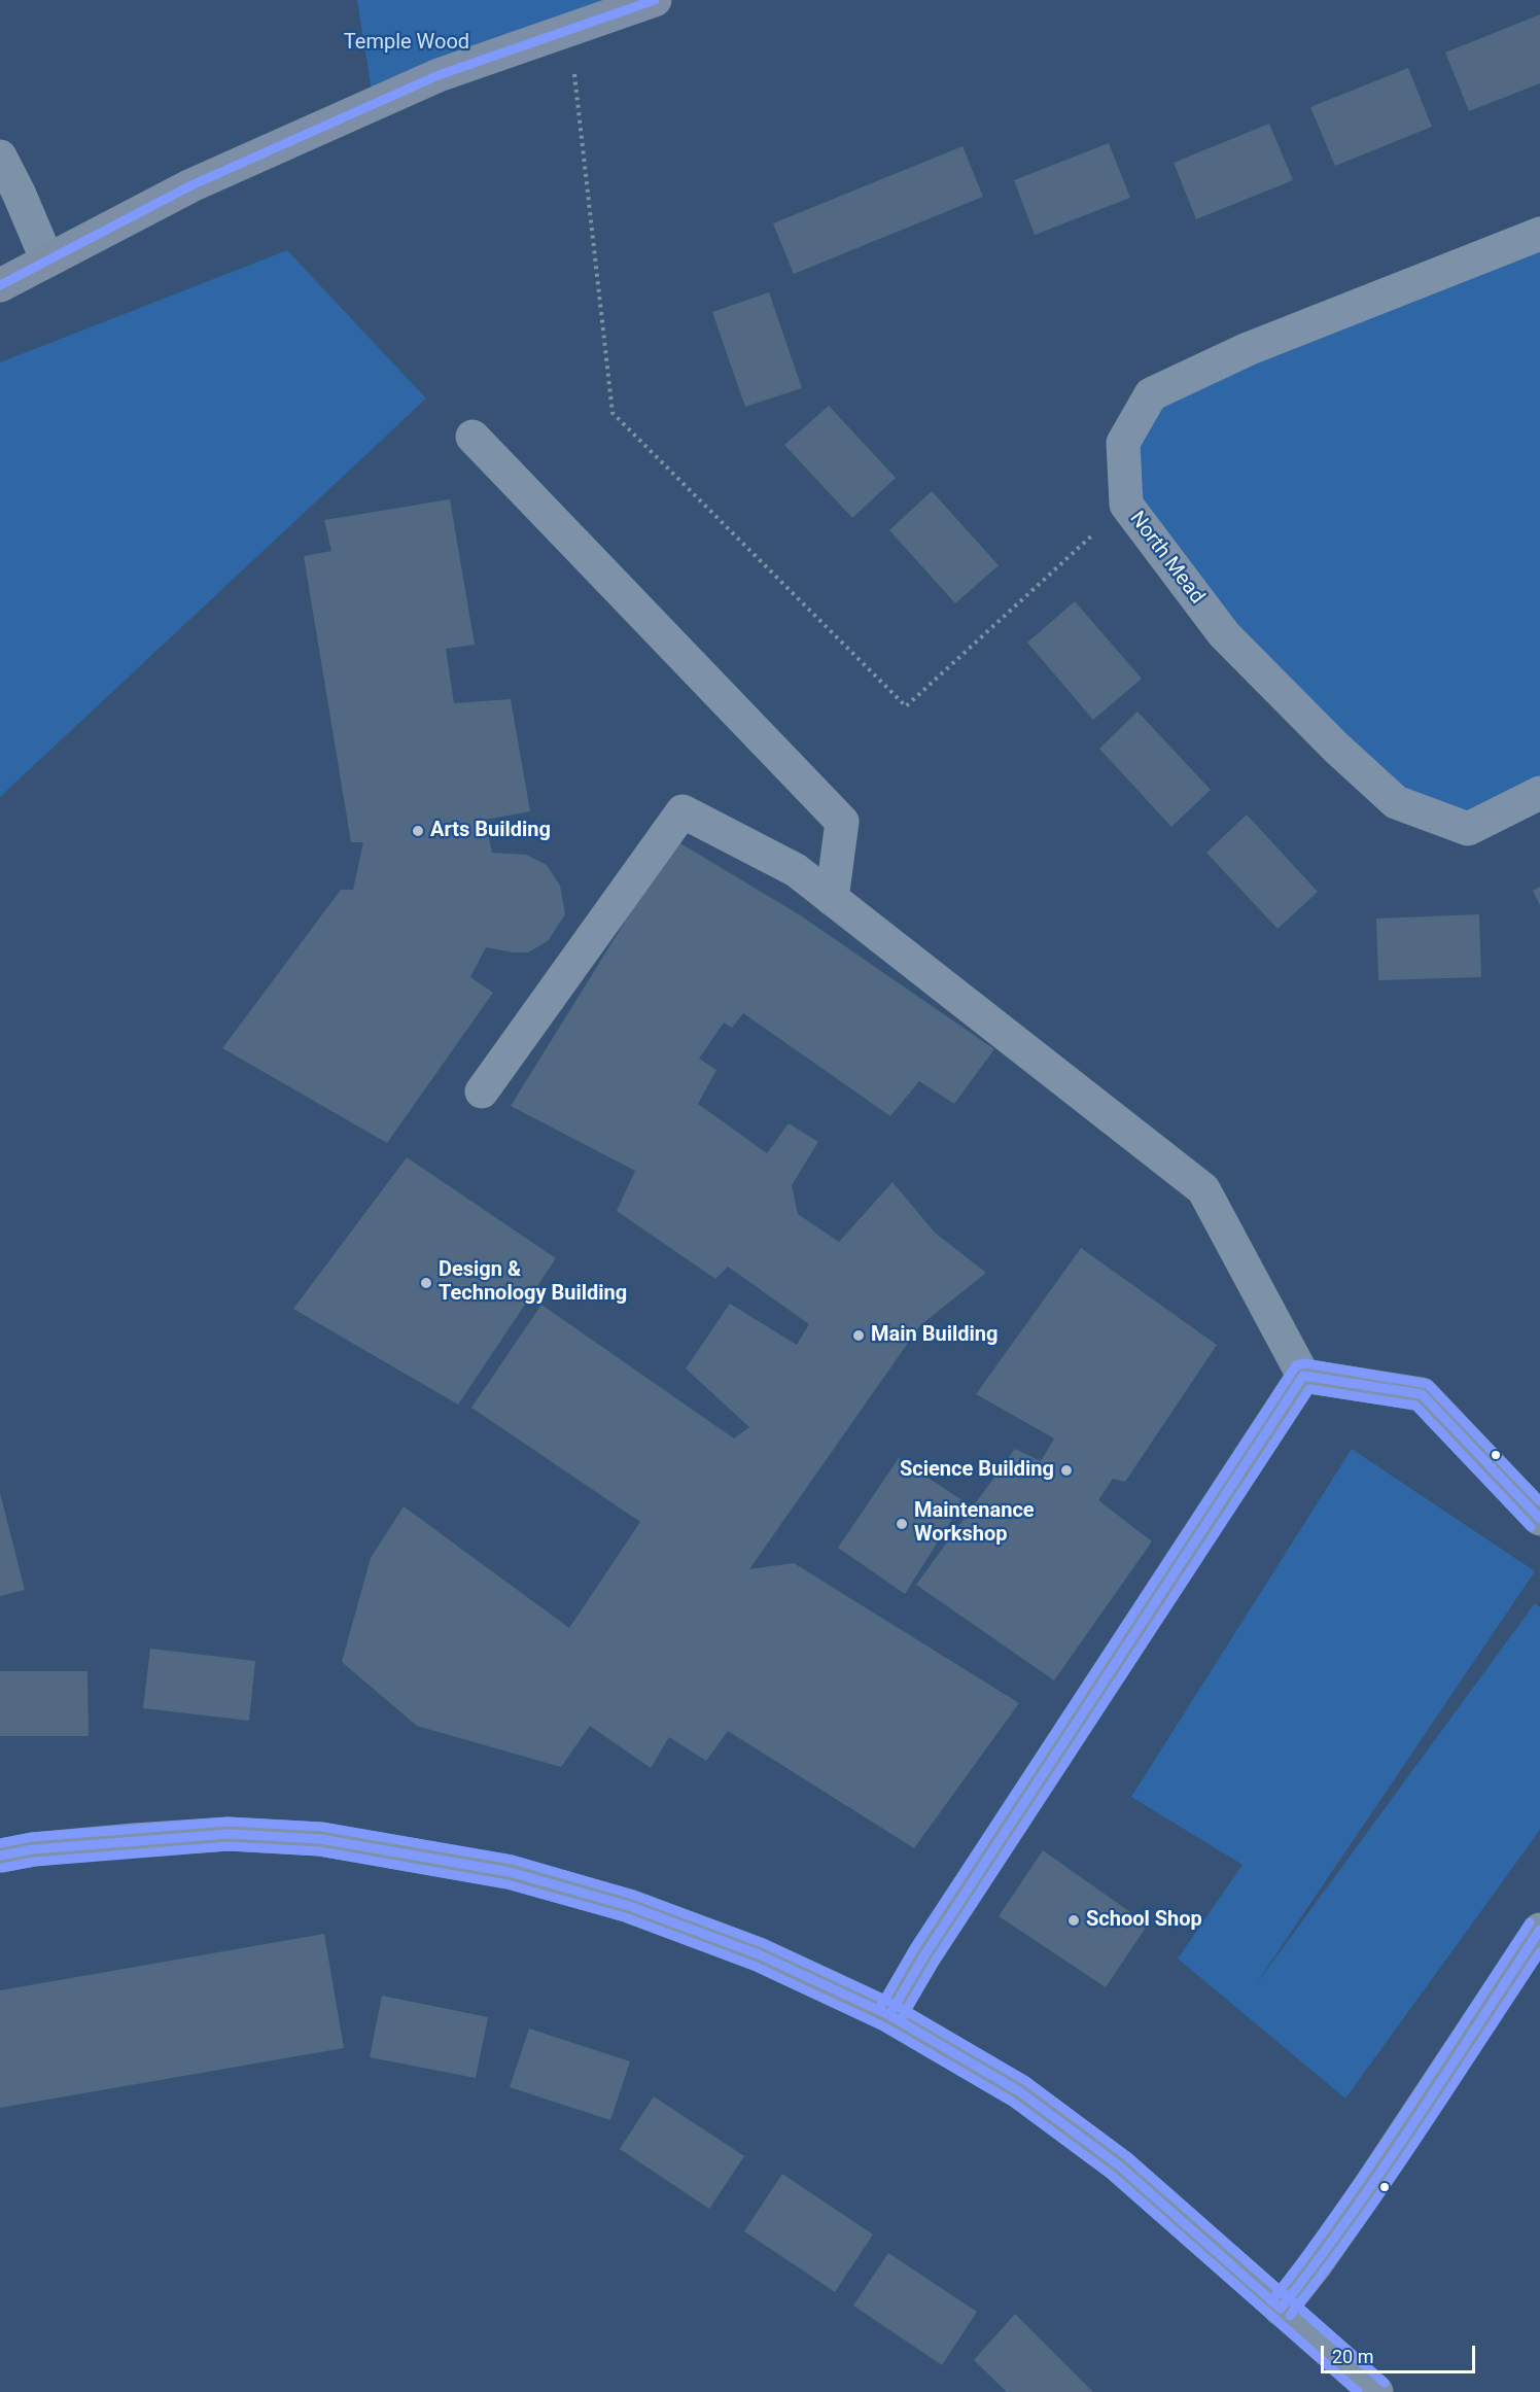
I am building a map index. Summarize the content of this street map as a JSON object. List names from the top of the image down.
{
  "streets": {
    "street": ["North Mead"]
  },
  "parks": ["Temple Wood"],
  "places": [
    "Arts Building",
    "Design & Technology Building",
    "Main Building",
    "Science Building",
    "Maintenance Workshop",
    "School Shop"
  ],
  "scale_bar": "20 m"
}
